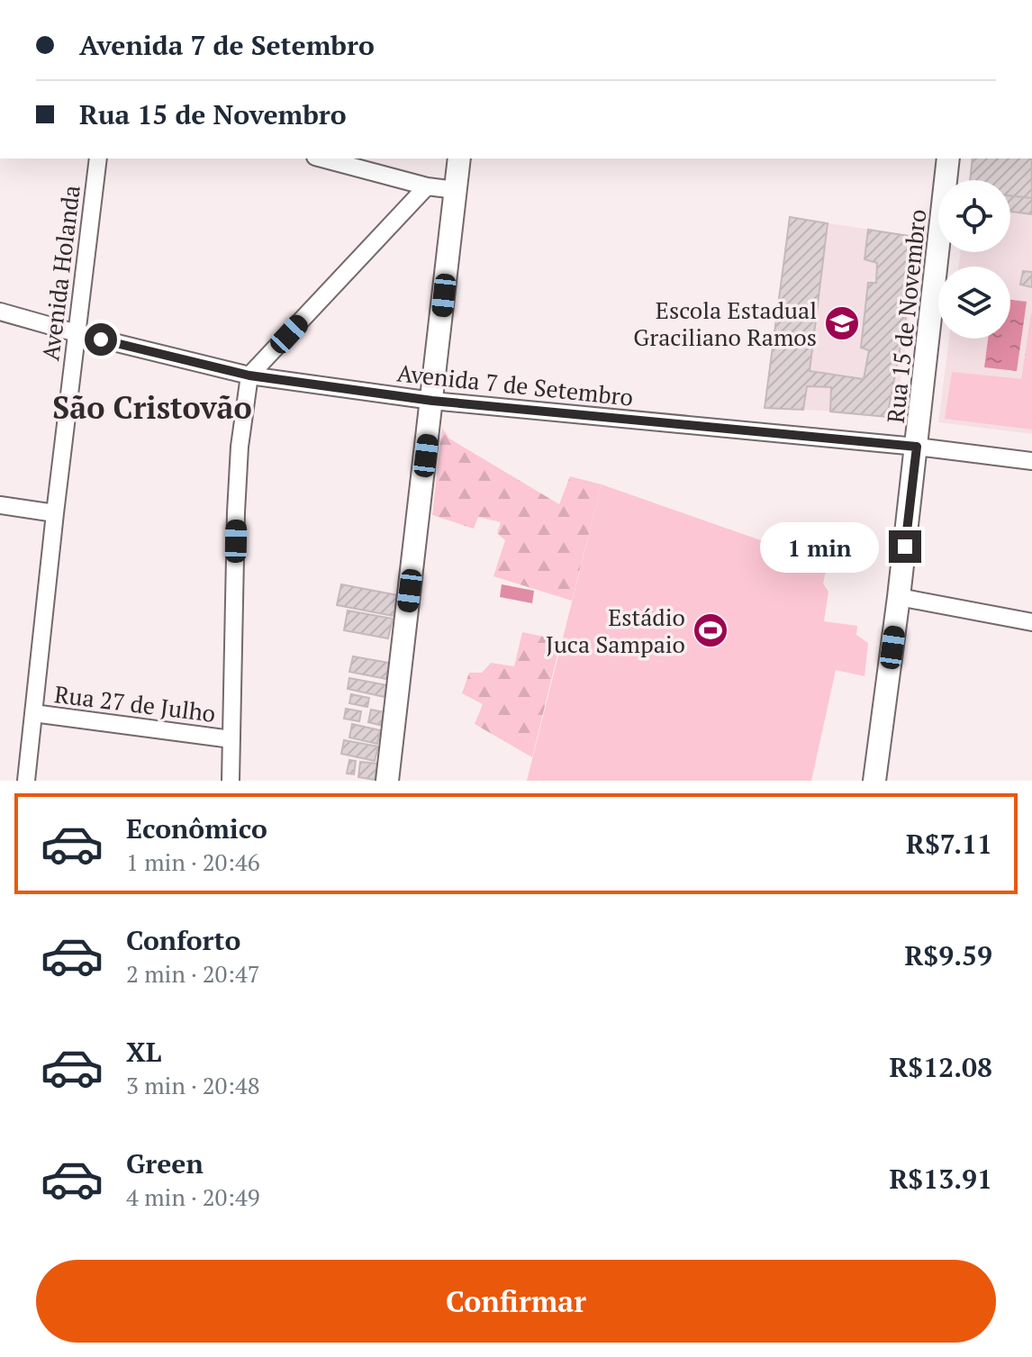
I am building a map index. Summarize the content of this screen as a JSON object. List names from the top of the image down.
{
  "streets": {
    "street": [
      "Avenida Holanda",
      "Rua 15 de Novembro",
      "Avenida 7 de Setembro",
      "Rua 27 de Julho"
    ]
  },
  "crossings": [
    ["Avenida Holanda", "Avenida 7 de Setembro"],
    ["Avenida Holanda", "Rua 27 de Julho"],
    ["Rua 15 de Novembro", "Avenida 7 de Setembro"]
  ],
  "districts": ["São Cristovão"],
  "places": {
    "school or university": ["Escola Estadual Graciliano Ramos"],
    "sports": ["Estádio Juca Sampaio"]
  },
  "page": {
    "banner": ["Avenida 7 de Setembro", "Rua 15 de Novembro"],
    "bubble": "1 min",
    "list": [
      {
        "name": "Econômico",
        "note": "1 min · 20:46",
        "value": "R$7.11"
      },
      {
        "name": "Conforto",
        "note": "2 min · 20:47",
        "value": "R$9.59"
      },
      {
        "name": "XL",
        "note": "3 min · 20:48",
        "value": "R$12.08"
      },
      {
        "name": "Green",
        "note": "4 min · 20:49",
        "value": "R$13.91"
      }
    ],
    "buttons": "Confirmar"
  }
}
